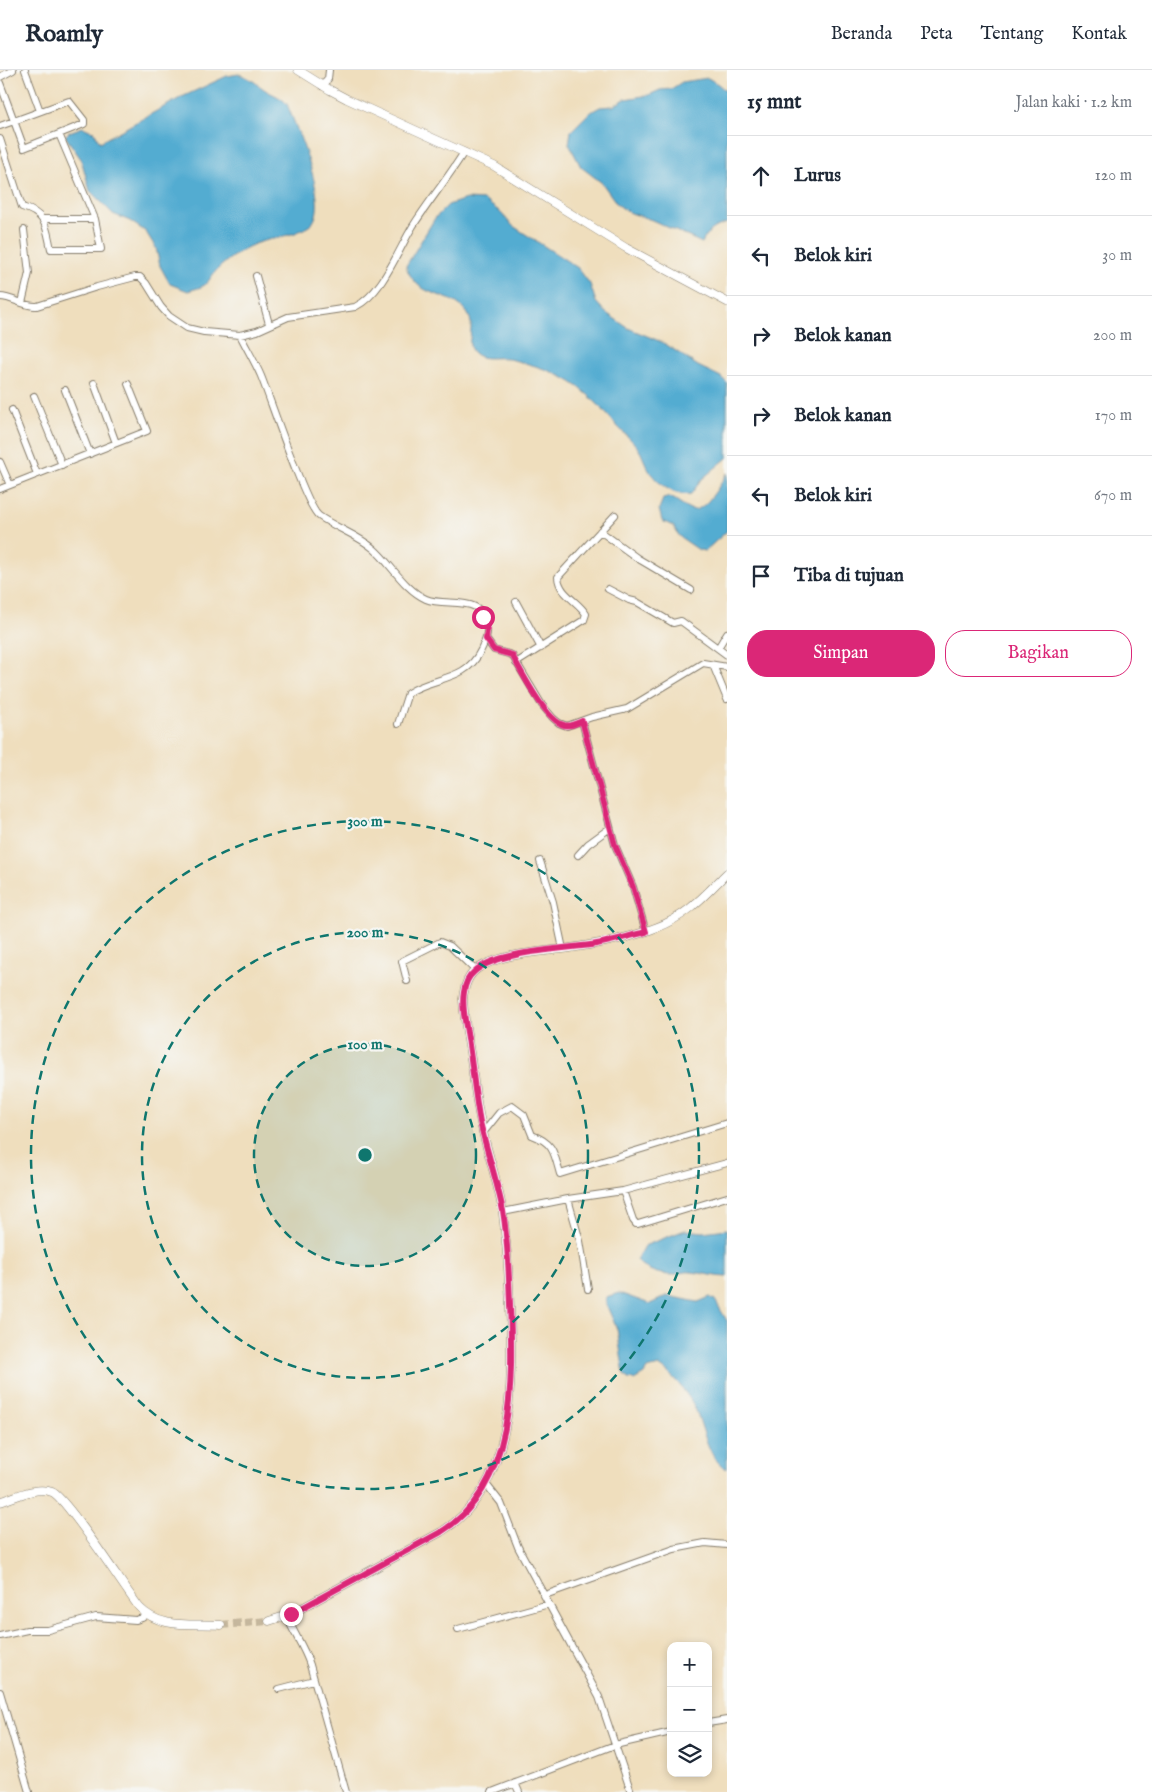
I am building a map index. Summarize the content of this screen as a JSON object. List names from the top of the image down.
{
  "page": {
    "header": "Roamly",
    "nav": [
      "Beranda",
      "Peta",
      "Tentang",
      "Kontak"
    ],
    "heading": ["15 mnt", "Jalan kaki · 1.2 km"],
    "list": [
      ["Lurus", "120 m"],
      ["Belok kiri", "30 m"],
      ["Belok kanan", "200 m"],
      ["Belok kanan", "170 m"],
      ["Belok kiri", "670 m"],
      "Tiba di tujuan"
    ],
    "buttons": ["Simpan", "Bagikan"],
    "map_buttons": ["+", "−"]
  },
  "rings": ["300 m", "200 m", "100 m"]
}
